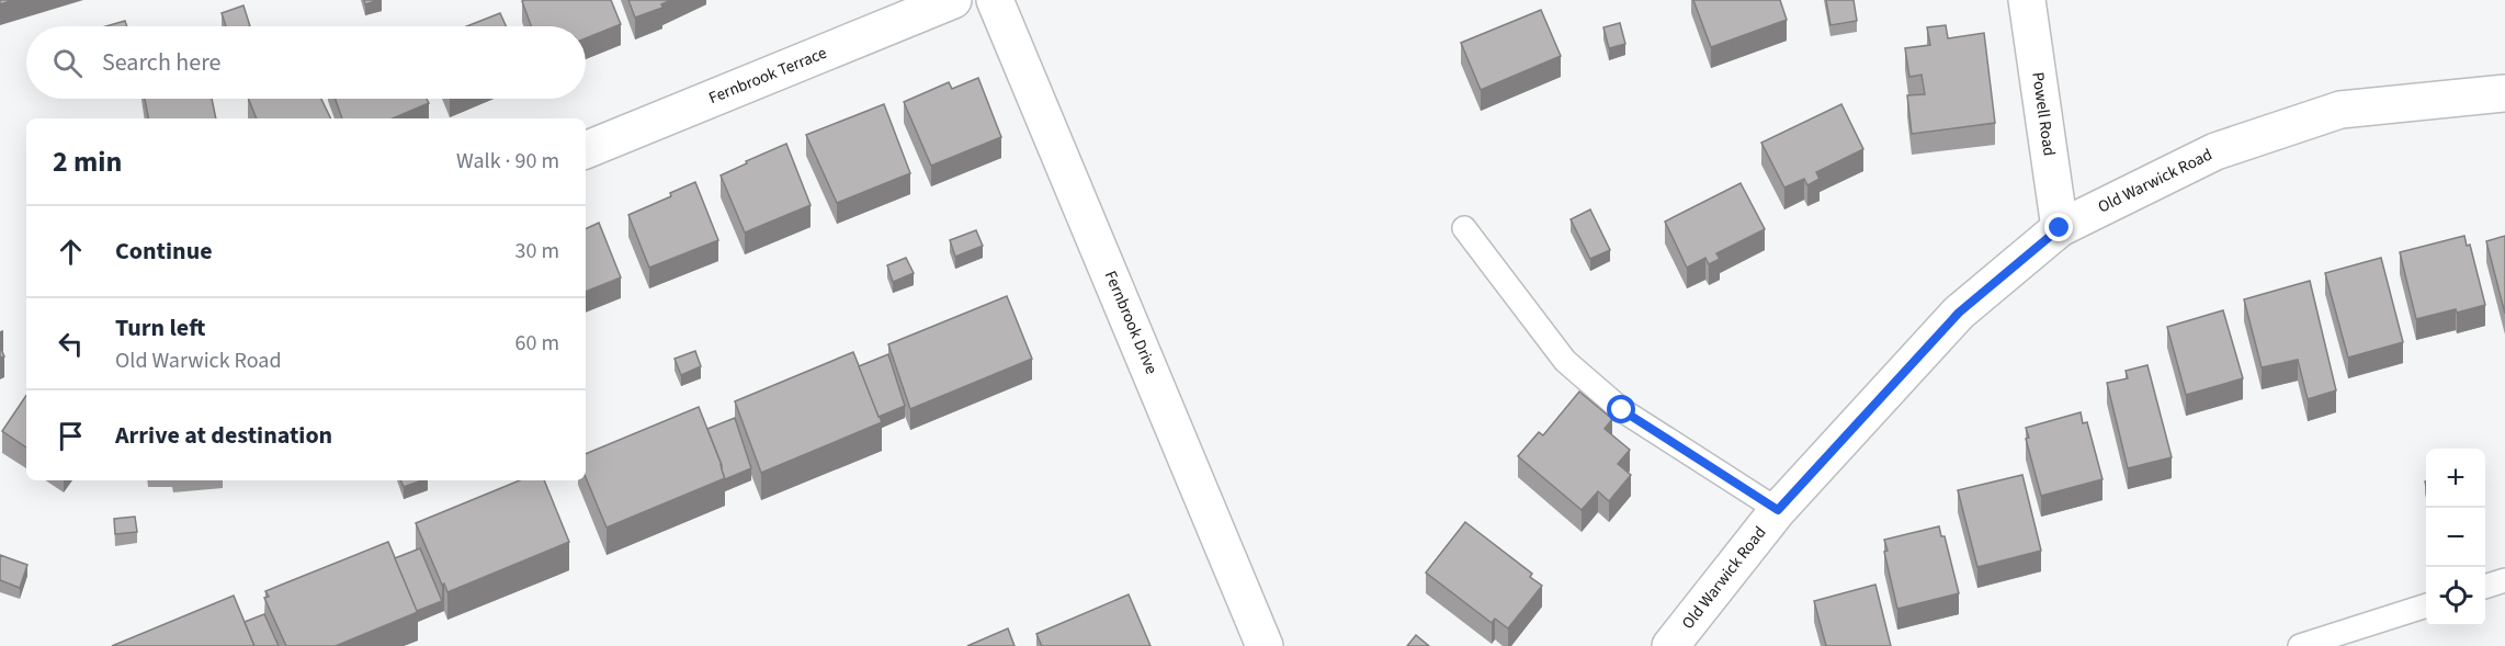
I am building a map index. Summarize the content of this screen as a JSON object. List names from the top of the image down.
{
  "streets": {
    "street": [
      "Fernbrook Terrace",
      "Powell Road",
      "Old Warwick Road",
      "Fernbrook Drive"
    ]
  },
  "crossings": [
    ["Powell Road", "Old Warwick Road"]
  ],
  "page": {
    "search": "Search here",
    "heading": ["2 min", "Walk · 90 m"],
    "list": [
      ["Continue", "30 m"],
      ["Turn left", "Old Warwick Road", "60 m"],
      "Arrive at destination"
    ],
    "map_buttons": ["+", "−"]
  }
}
